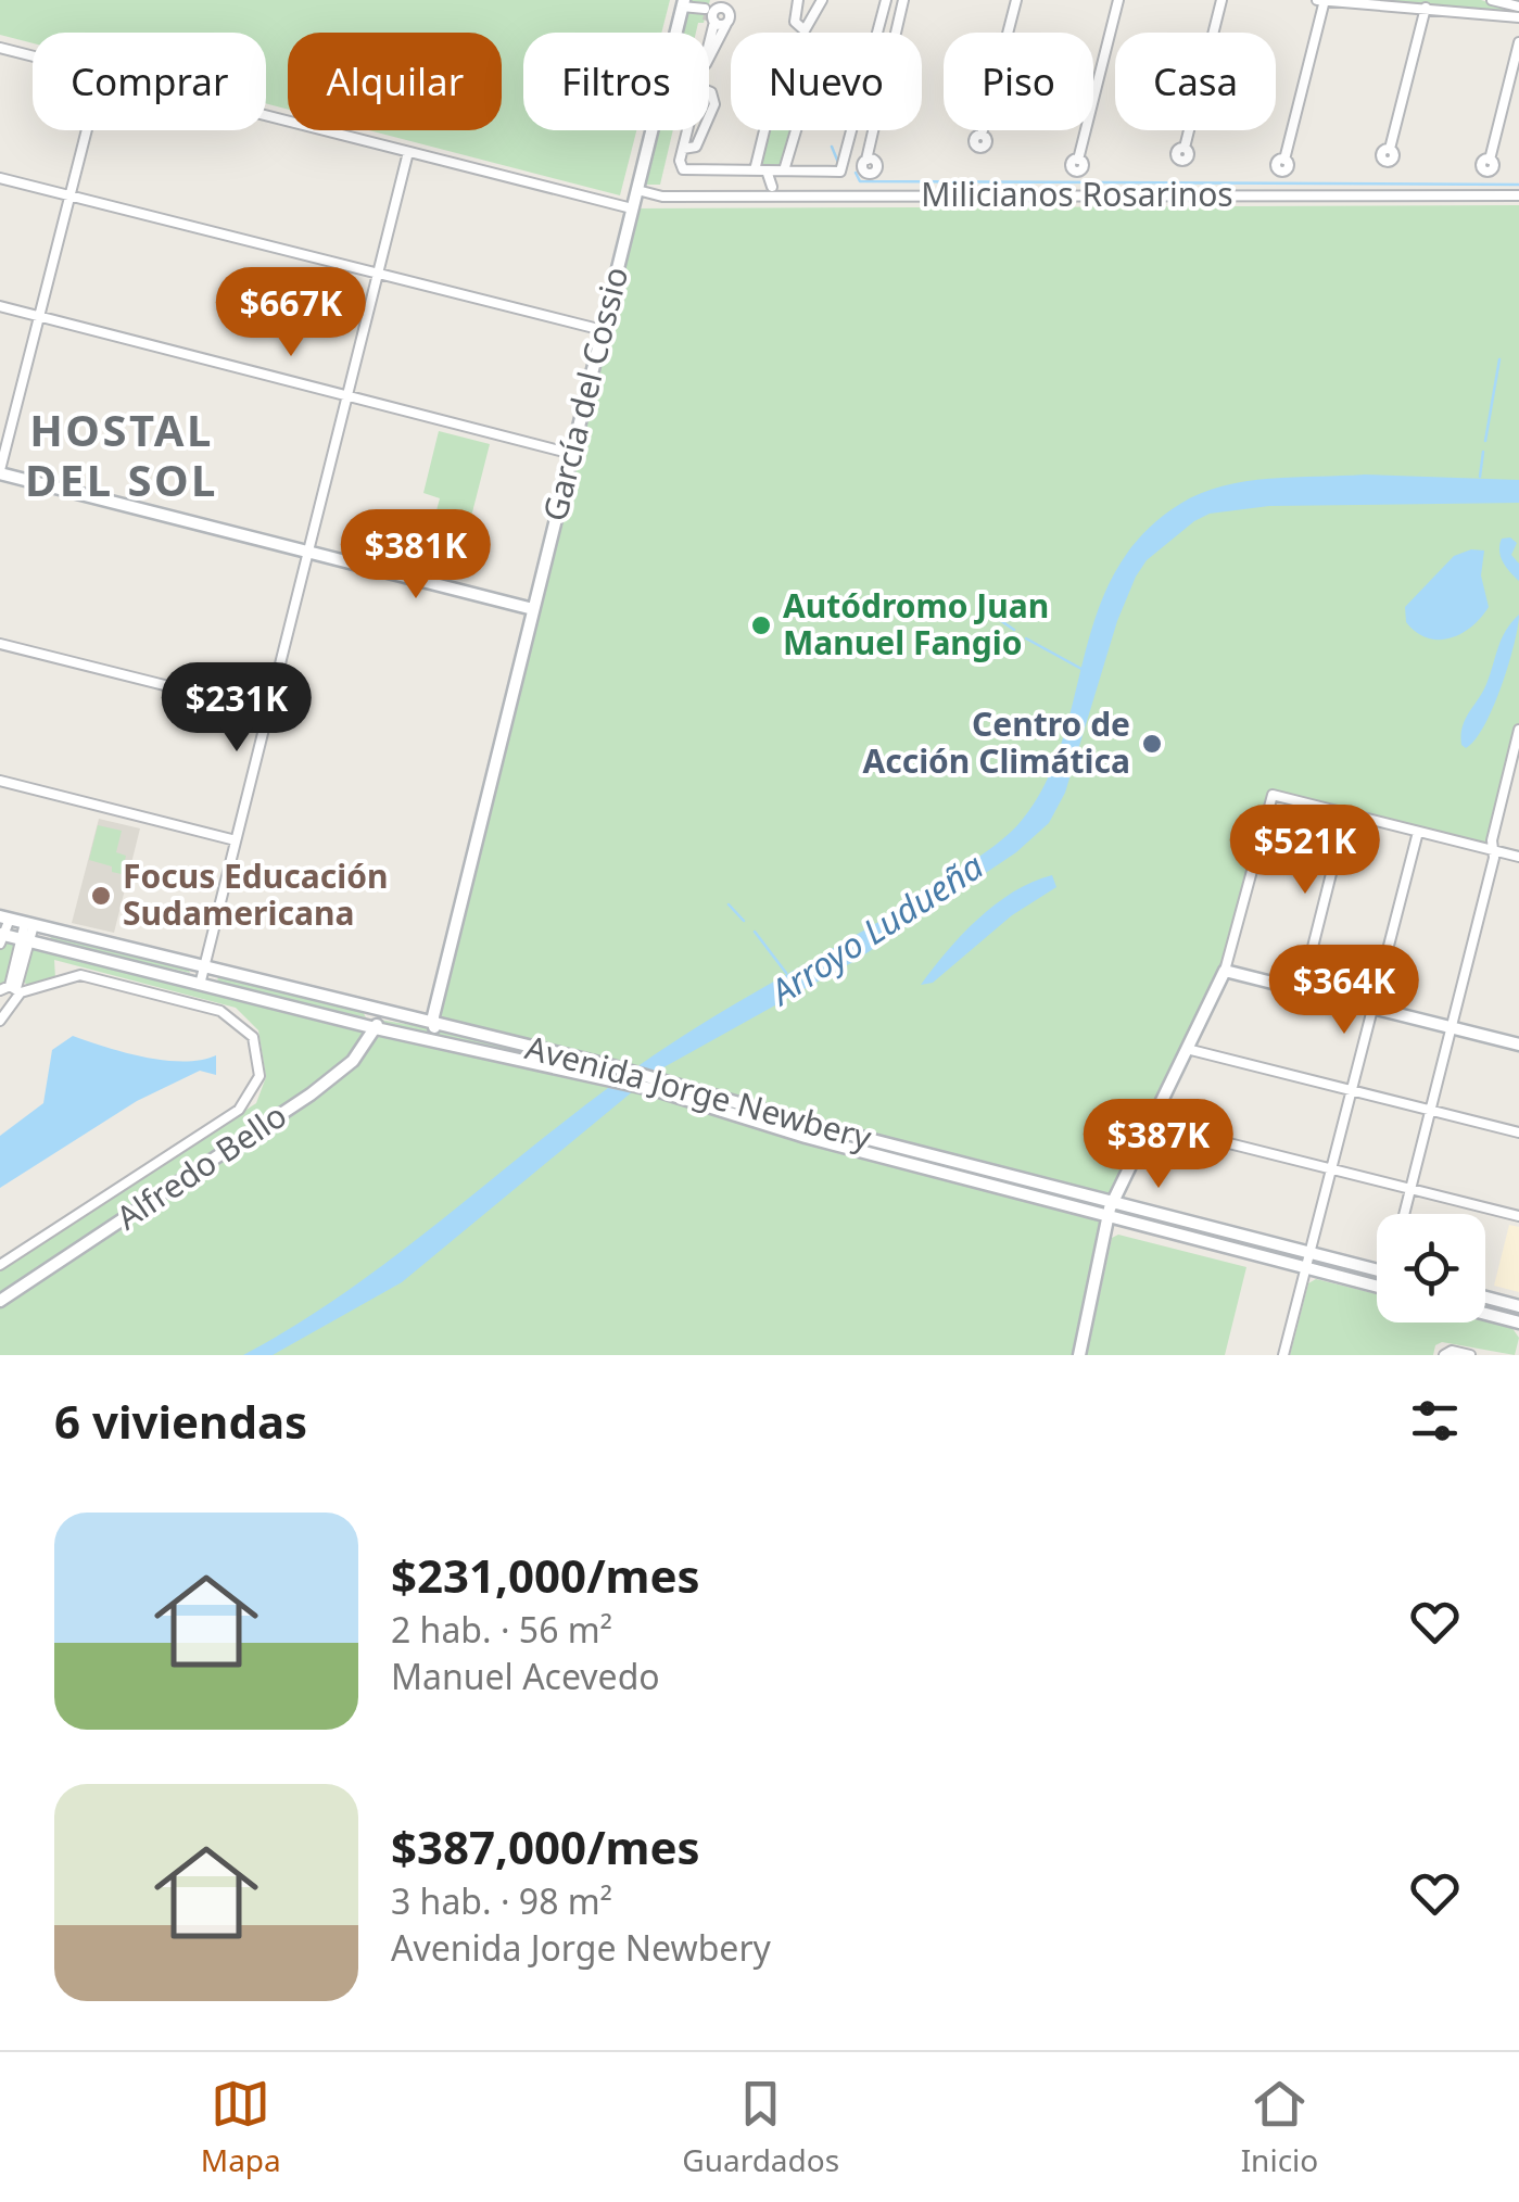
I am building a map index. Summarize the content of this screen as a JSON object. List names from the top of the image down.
{
  "streets": {
    "main road": ["García del Cossio", "Avenida Jorge Newbery", "Alfredo Bello"],
    "street": ["Milicianos Rosarinos"]
  },
  "crossings": [
    ["Milicianos Rosarinos", "García del Cossio"],
    ["García del Cossio", "Avenida Jorge Newbery"],
    ["Avenida Jorge Newbery", "Alfredo Bello"]
  ],
  "districts": ["HOSTAL DEL SOL"],
  "water": ["Arroyo Ludueña"],
  "places": ["Autódromo Juan Manuel Fangio", "Centro de Acción Climática", "Focus Educación Sudamericana"],
  "page": {
    "chip": [
      "Comprar",
      "Alquilar",
      "Filtros",
      "Nuevo",
      "Piso",
      "Casa"
    ],
    "price": [
      "$667K",
      "$381K",
      "$231K",
      "$521K",
      "$364K",
      "$387K"
    ],
    "heading": "6 viviendas",
    "list": [
      {
        "name": "$231,000/mes",
        "note": "2 hab. · 56 m² · Manuel Acevedo"
      },
      {
        "name": "$387,000/mes",
        "note": "3 hab. · 98 m² · Avenida Jorge Newbery"
      }
    ],
    "tabs": ["Mapa", "Guardados", "Inicio"]
  }
}
